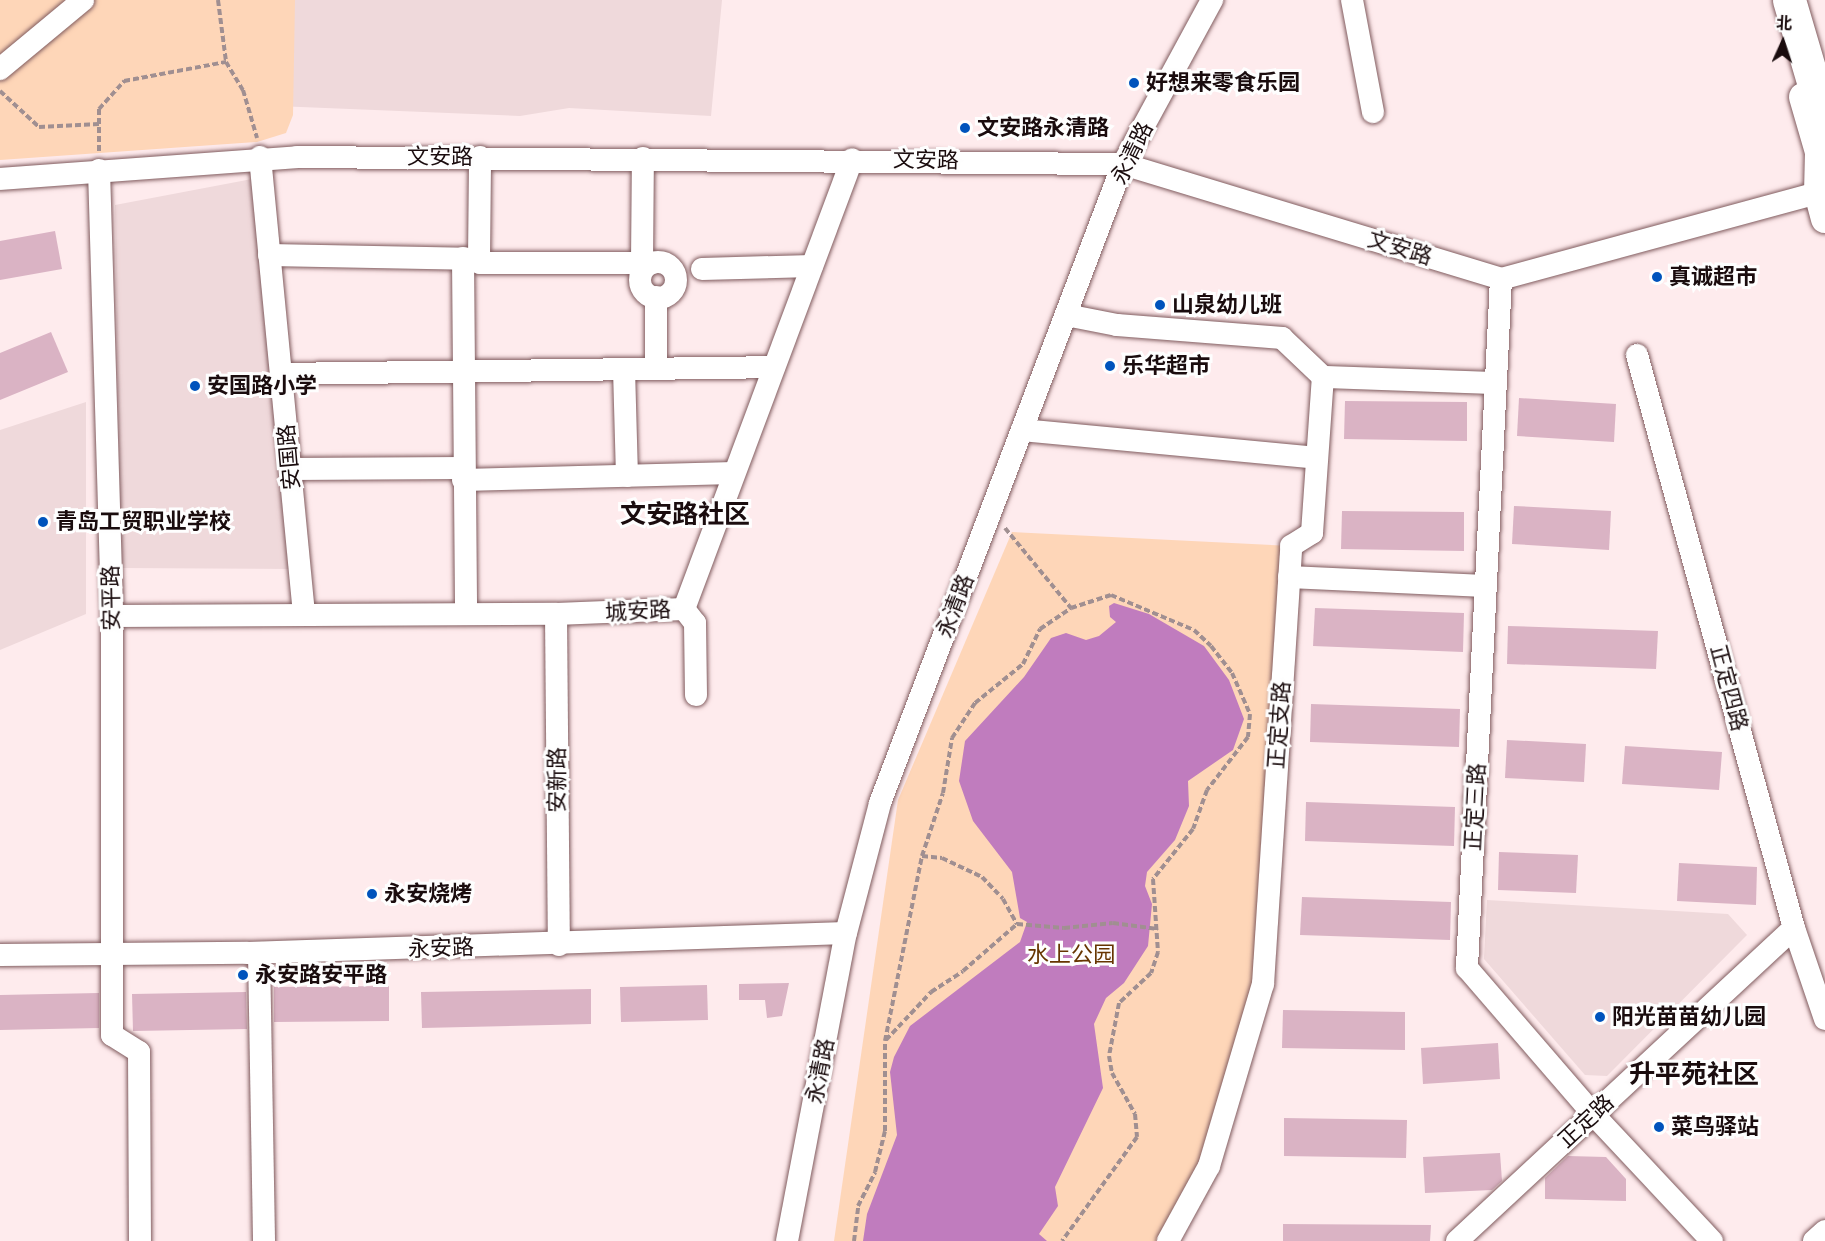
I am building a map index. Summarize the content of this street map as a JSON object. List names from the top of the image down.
{
  "streets": {
    "street": [
      "永清路",
      "文安路",
      "安国路",
      "安平路",
      "城安路",
      "正定四路",
      "正定支路",
      "安新路",
      "正定三路",
      "永安路",
      "正定路"
    ]
  },
  "crossings": [
    ["永清路", "文安路"],
    ["永清路", "永安路"],
    ["文安路", "安国路"],
    ["文安路", "安平路"],
    ["文安路", "城安路"],
    ["文安路", "正定三路"],
    ["安国路", "城安路"],
    ["安平路", "城安路"],
    ["安平路", "永安路"],
    ["城安路", "安新路"],
    ["正定四路", "正定路"],
    ["安新路", "永安路"],
    ["正定三路", "正定路"]
  ],
  "districts": ["文安路社区", "升平苑社区"],
  "parks": ["水上公园"],
  "places": [
    "好想来零食乐园",
    "文安路永清路",
    "真诚超市",
    "山泉幼儿班",
    "乐华超市",
    "安国路小学",
    "青岛工贸职业学校",
    "永安烧烤",
    "永安路安平路",
    "阳光苗苗幼儿园",
    "菜鸟驿站"
  ],
  "north": "top"
}
